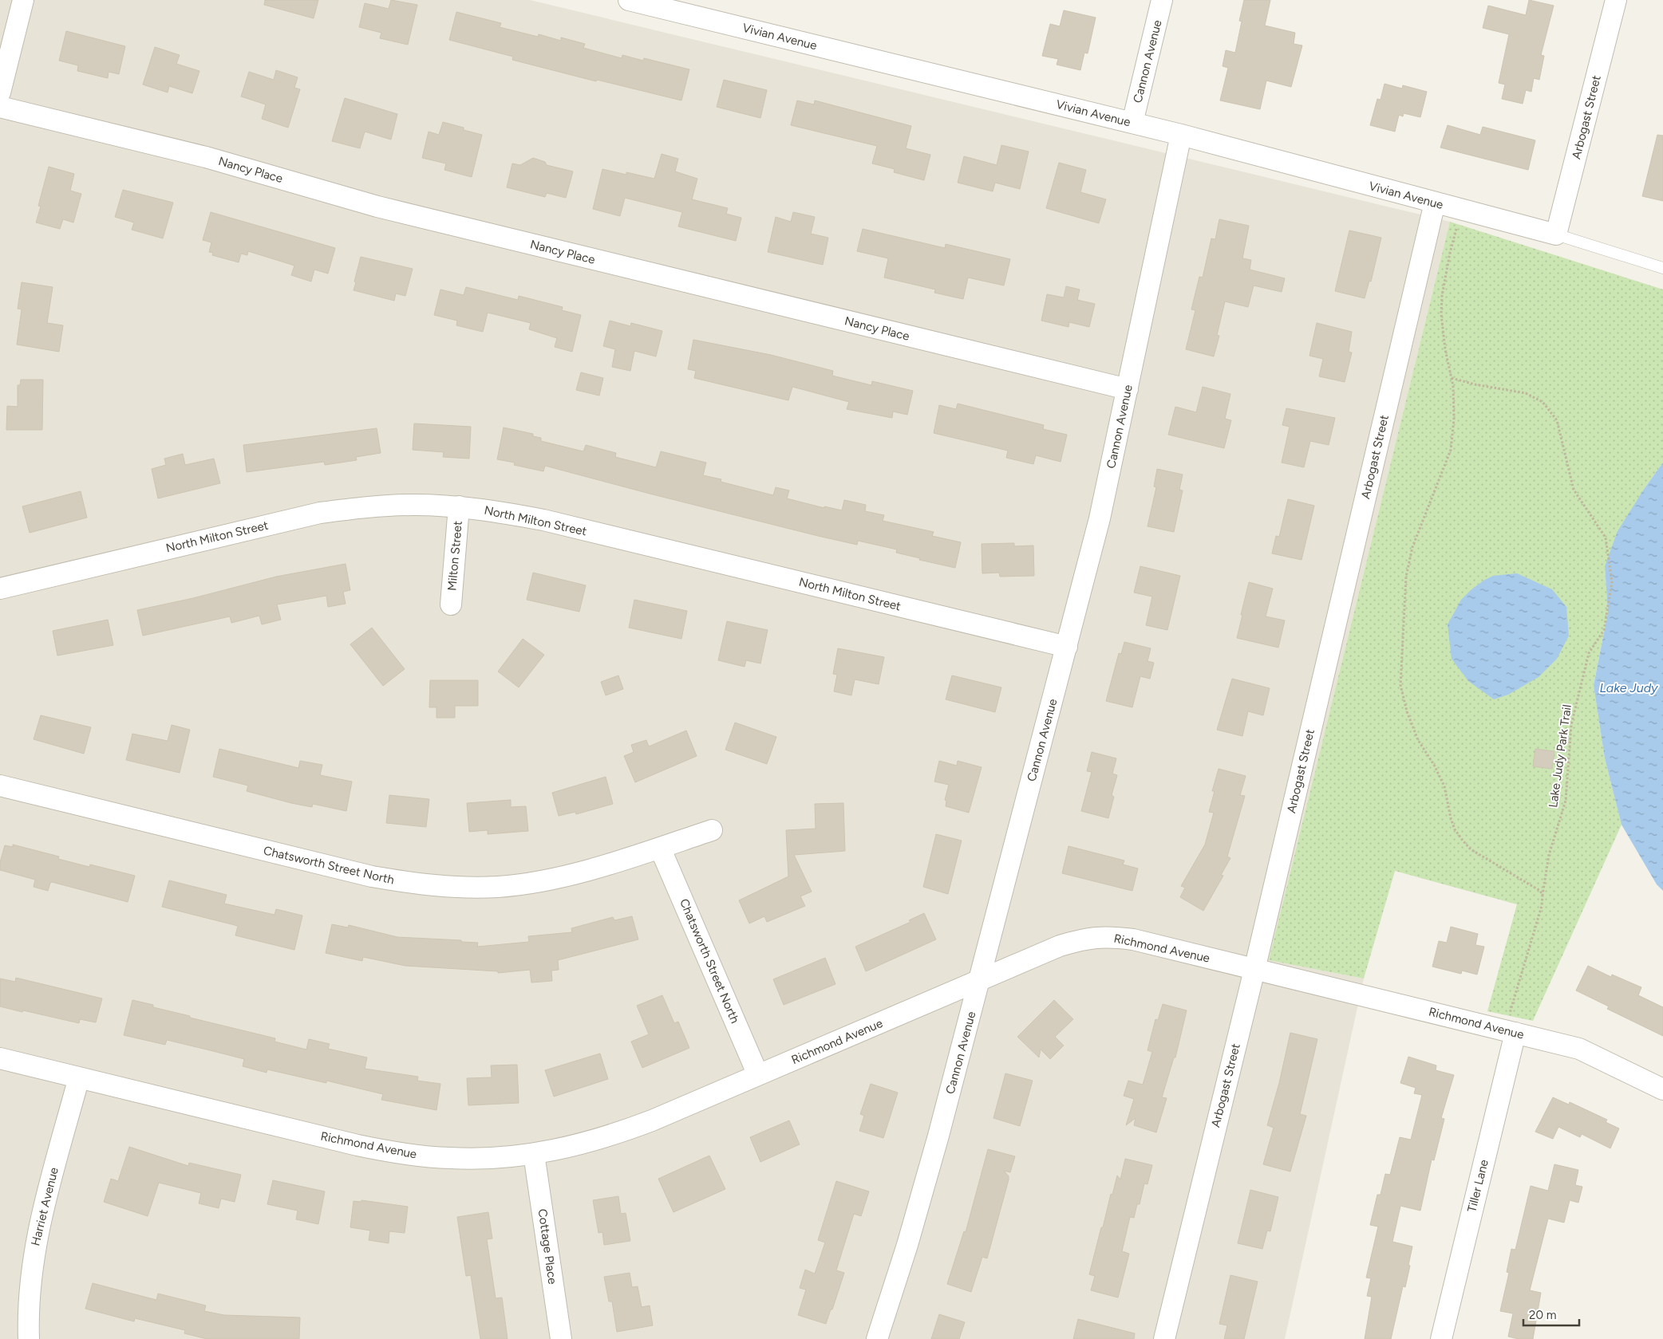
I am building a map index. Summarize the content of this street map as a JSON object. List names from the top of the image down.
{
  "streets": {
    "street": [
      "Vivian Avenue",
      "Cannon Avenue",
      "Arbogast Street",
      "Nancy Place",
      "North Milton Street",
      "Milton Street",
      "Chatsworth Street North",
      "Richmond Avenue",
      "Tiller Lane",
      "Harriet Avenue",
      "Cottage Place"
    ],
    "path": ["Lake Judy Park Trail"]
  },
  "crossings": [
    ["Vivian Avenue", "Cannon Avenue"],
    ["Vivian Avenue", "Arbogast Street"],
    ["Cannon Avenue", "Nancy Place"],
    ["Cannon Avenue", "North Milton Street"],
    ["Cannon Avenue", "Richmond Avenue"],
    ["Arbogast Street", "Richmond Avenue"],
    ["North Milton Street", "Milton Street"],
    ["Lake Judy Park Trail", "Richmond Avenue"],
    ["Lake Judy Park Trail", "Tiller Lane"],
    ["Chatsworth Street North", "Richmond Avenue"],
    ["Richmond Avenue", "Tiller Lane"],
    ["Richmond Avenue", "Harriet Avenue"],
    ["Richmond Avenue", "Cottage Place"]
  ],
  "water": ["Lake Judy"],
  "scale_bar": "20 m"
}
